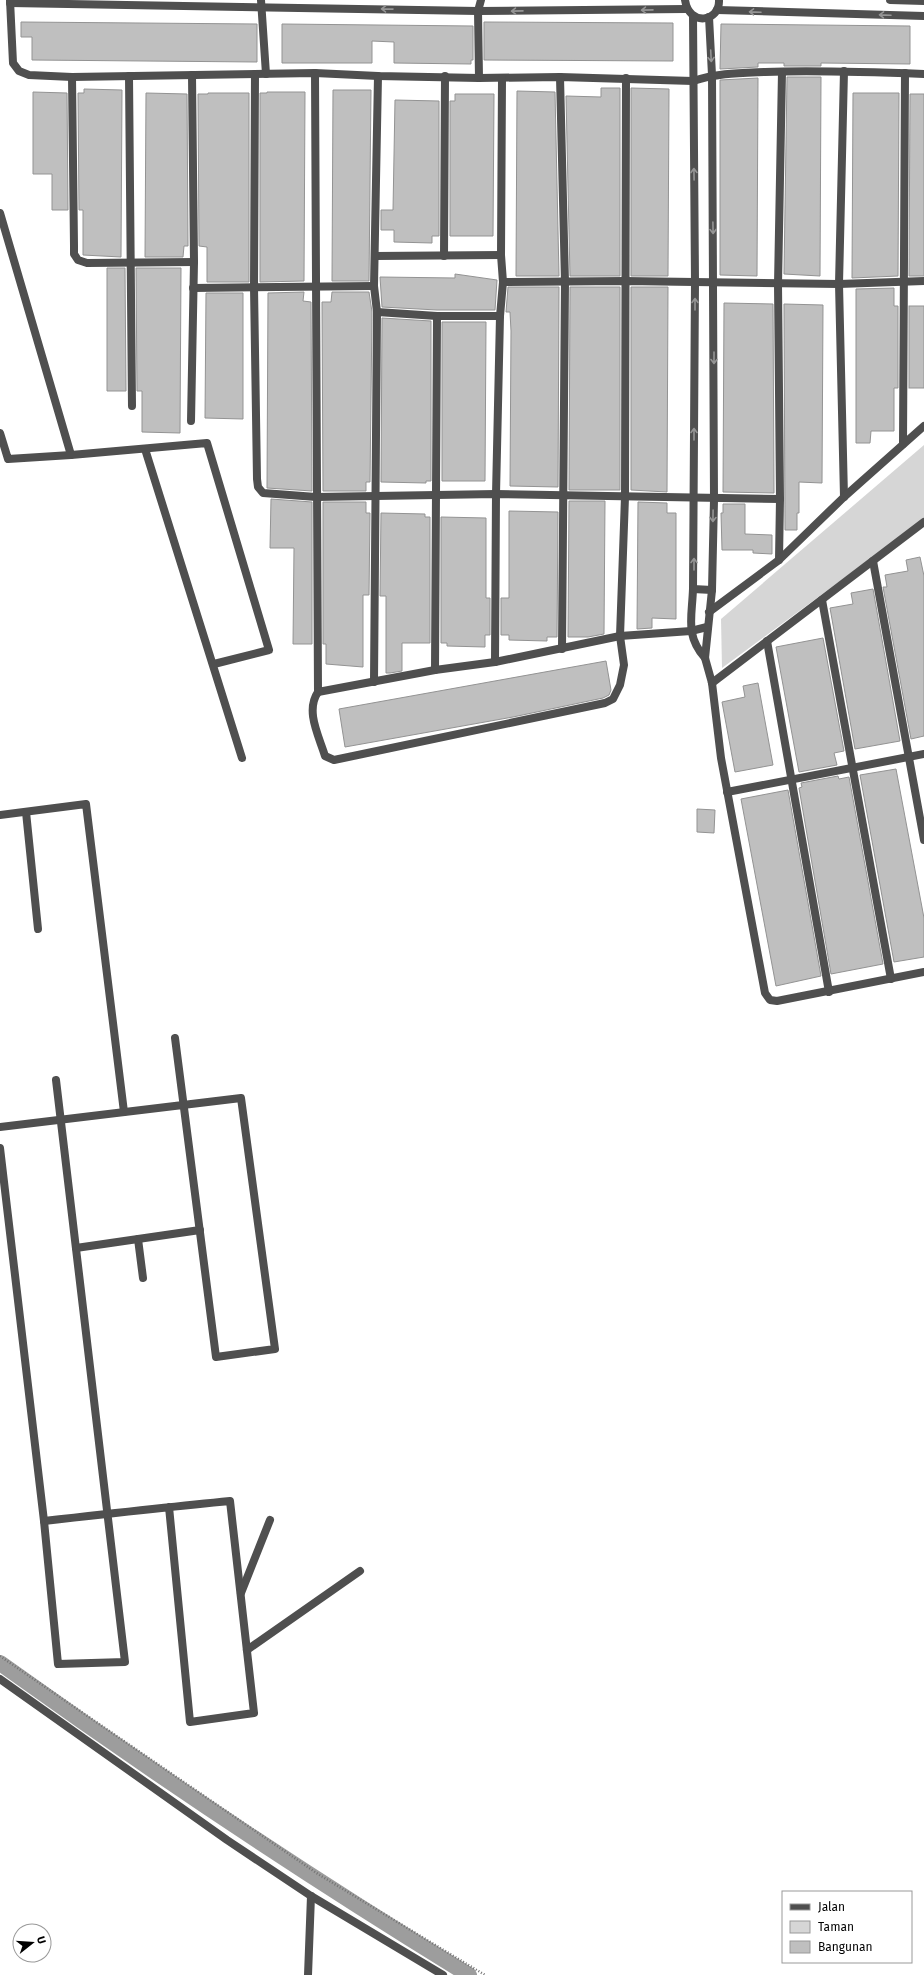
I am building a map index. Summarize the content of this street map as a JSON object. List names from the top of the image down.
{
  "legend": ["Jalan", "Taman", "Bangunan"],
  "north": "right"
}
